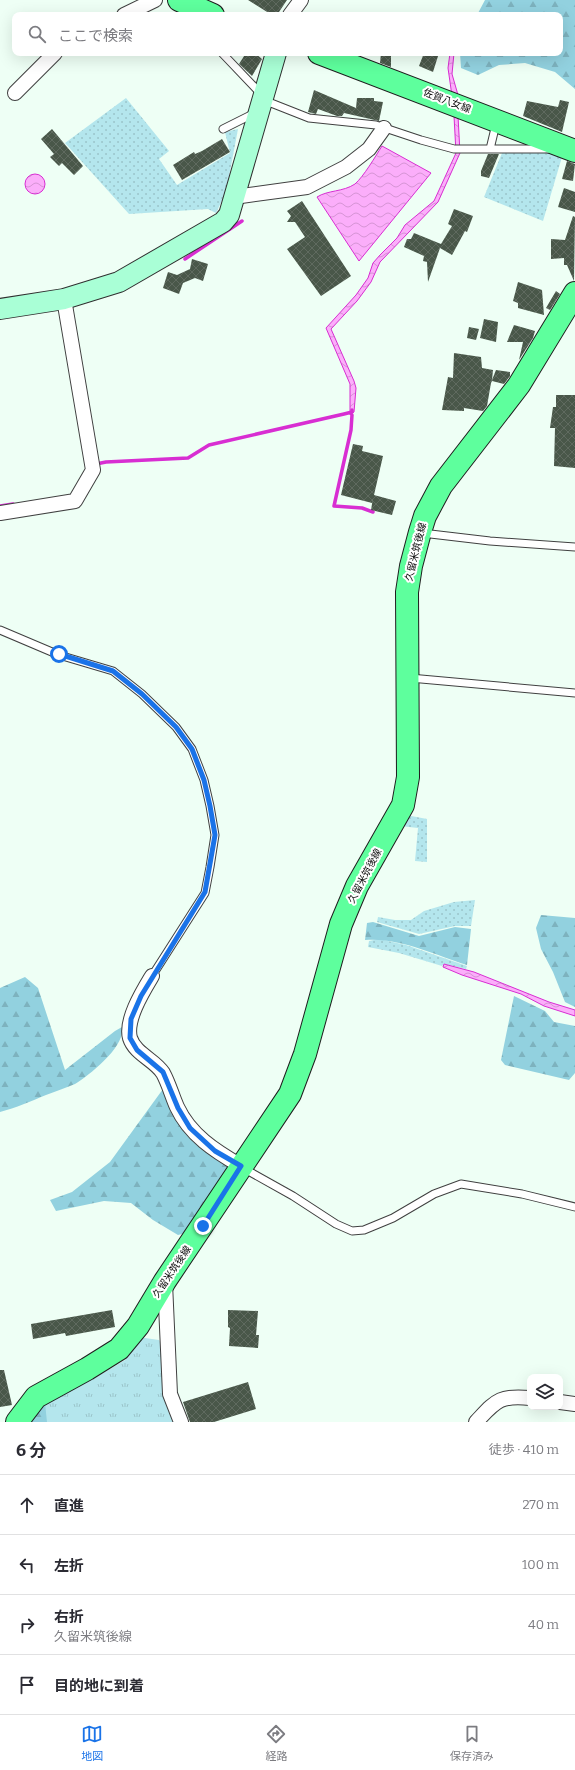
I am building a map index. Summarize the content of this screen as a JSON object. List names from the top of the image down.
{
  "streets": {
    "main road": ["佐賀八女線", "久留米筑後線"]
  },
  "page": {
    "search": "ここで検索",
    "heading": ["6 分", "徒歩 · 410 m"],
    "list": [
      ["直進", "270 m"],
      ["左折", "100 m"],
      ["右折", "久留米筑後線", "40 m"],
      "目的地に到着"
    ],
    "nav": ["地図", "経路", "保存済み"]
  }
}
